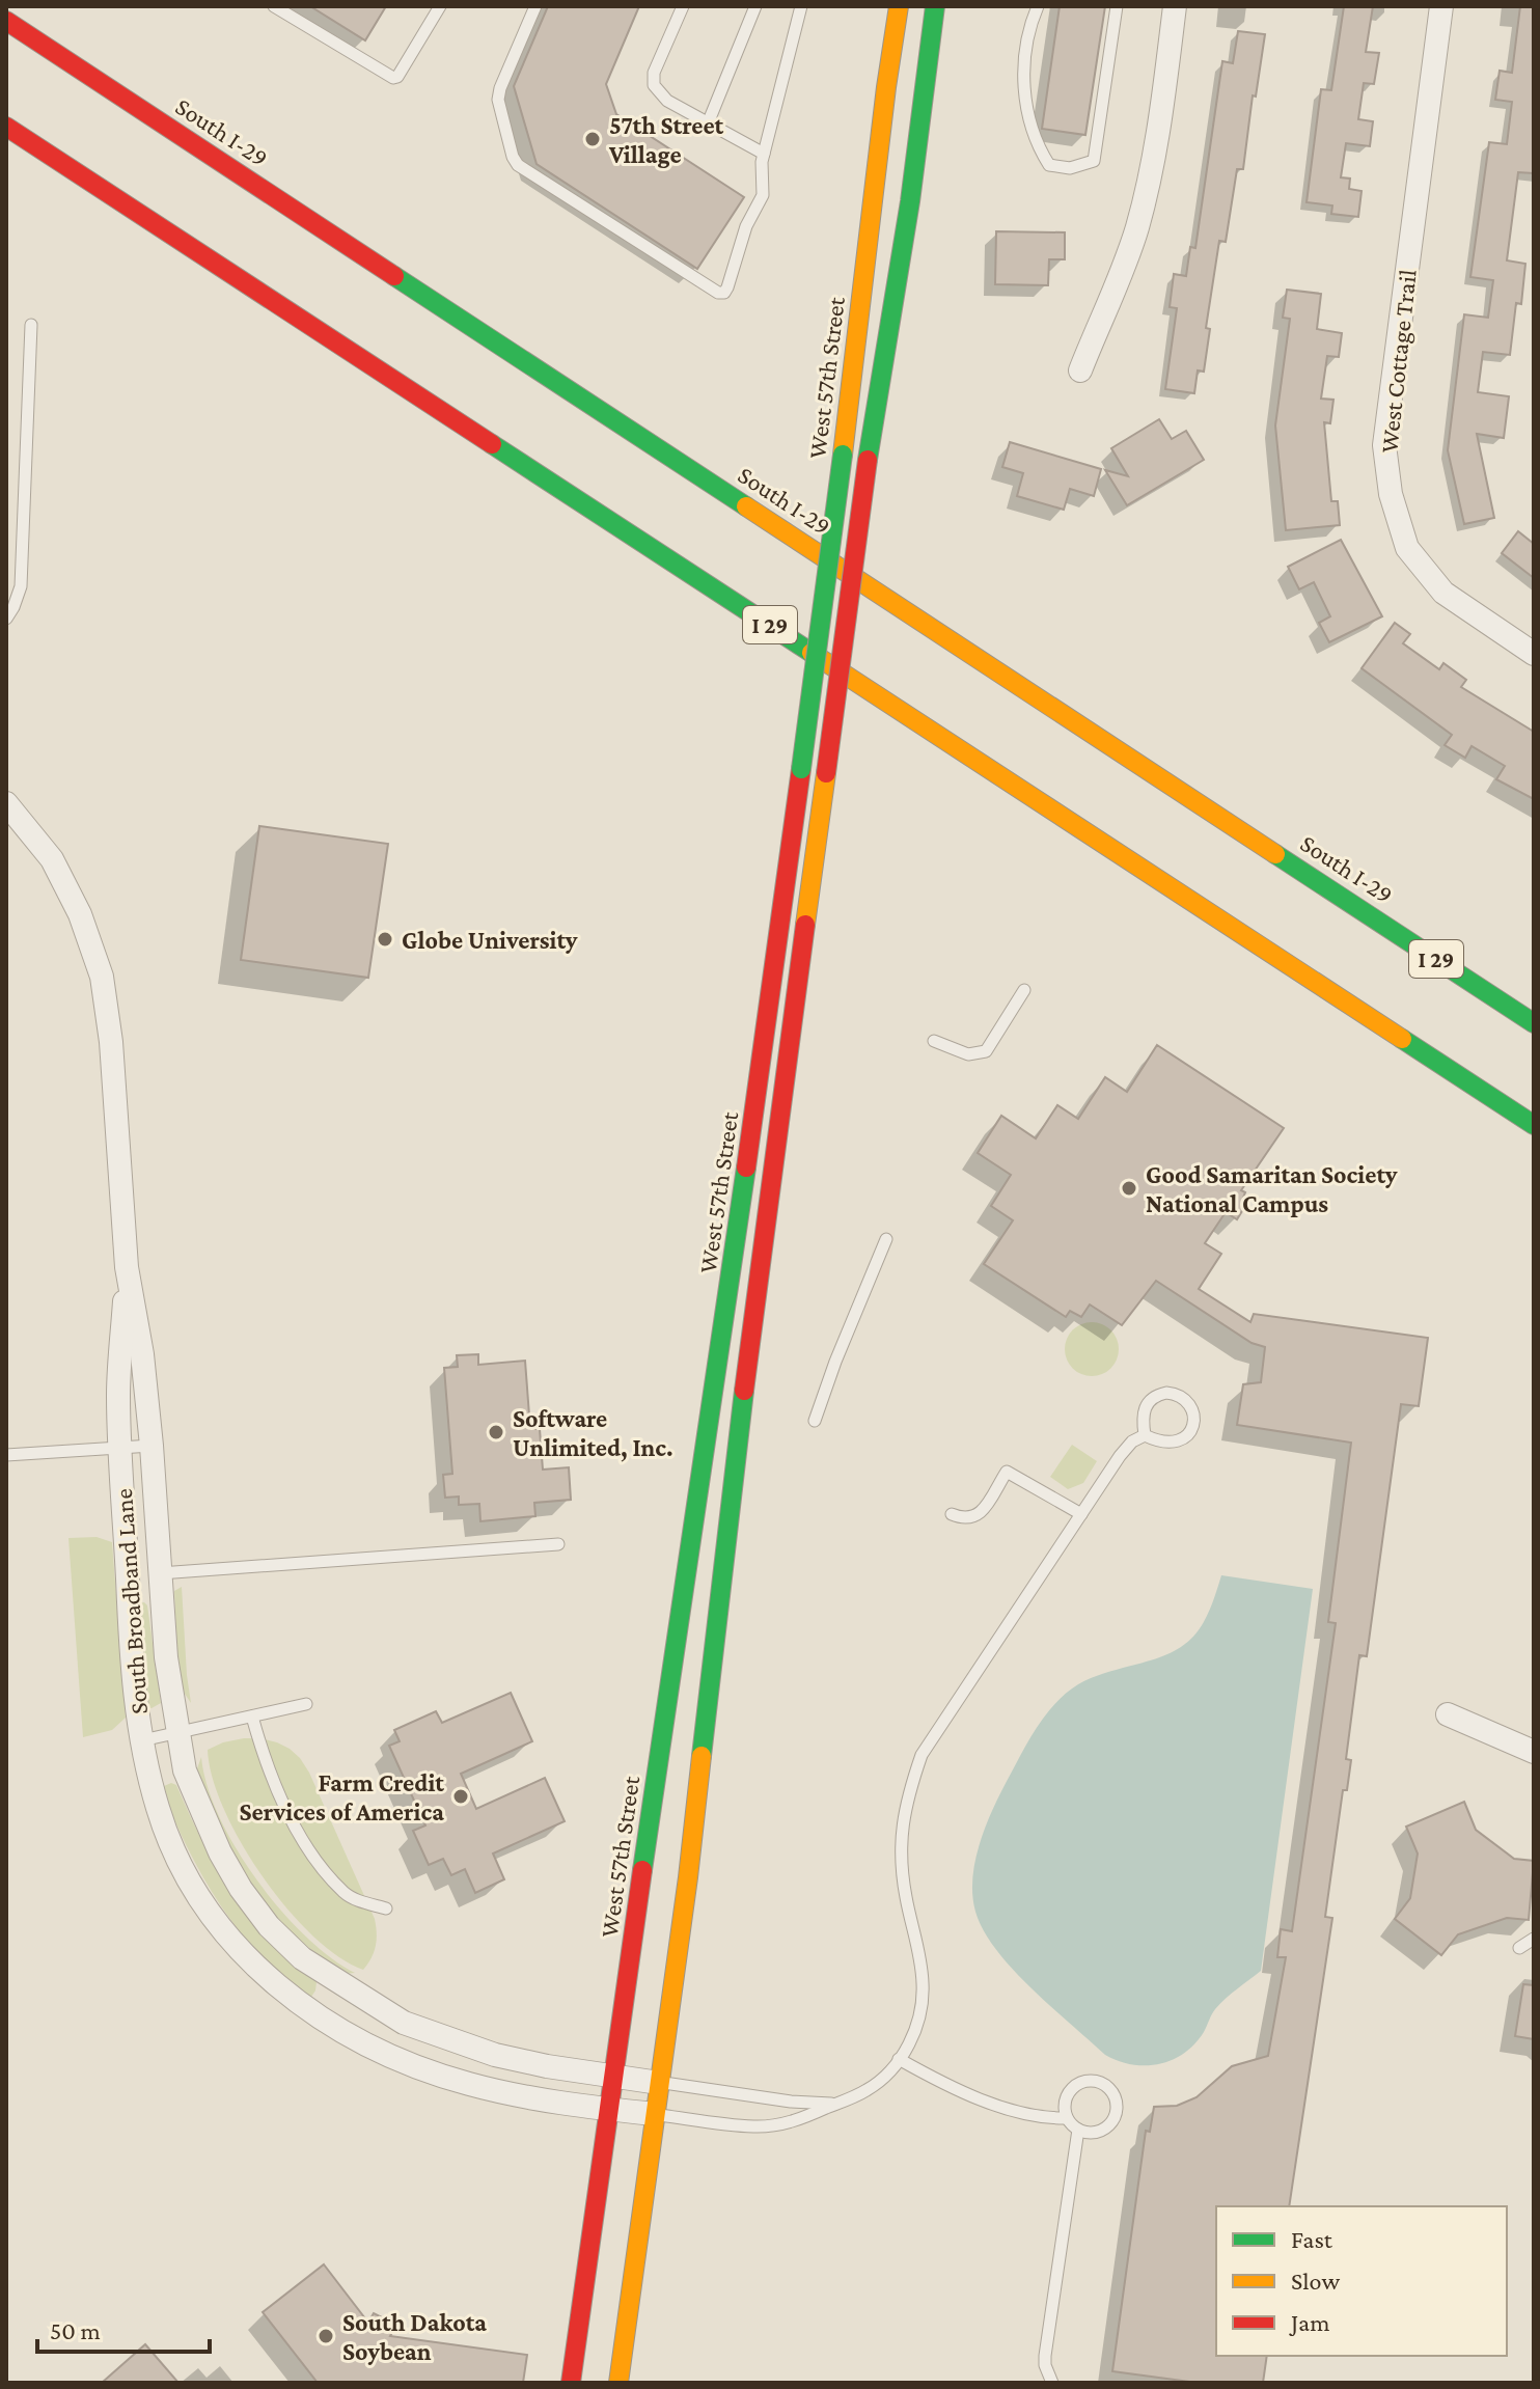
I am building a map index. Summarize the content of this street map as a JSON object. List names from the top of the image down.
{
  "streets": {
    "main road": ["South I-29", "West 57th Street", "I 29"],
    "street": ["West Cottage Trail", "South Broadband Lane"]
  },
  "crossings": [
    ["West 57th Street", "South Broadband Lane"]
  ],
  "places": [
    "57th Street Village",
    "Globe University",
    "Good Samaritan Society National Campus",
    "Software Unlimited, Inc.",
    "Farm Credit Services of America",
    "South Dakota Soybean"
  ],
  "legend": ["Fast", "Slow", "Jam"],
  "scale_bar": "50 m"
}
